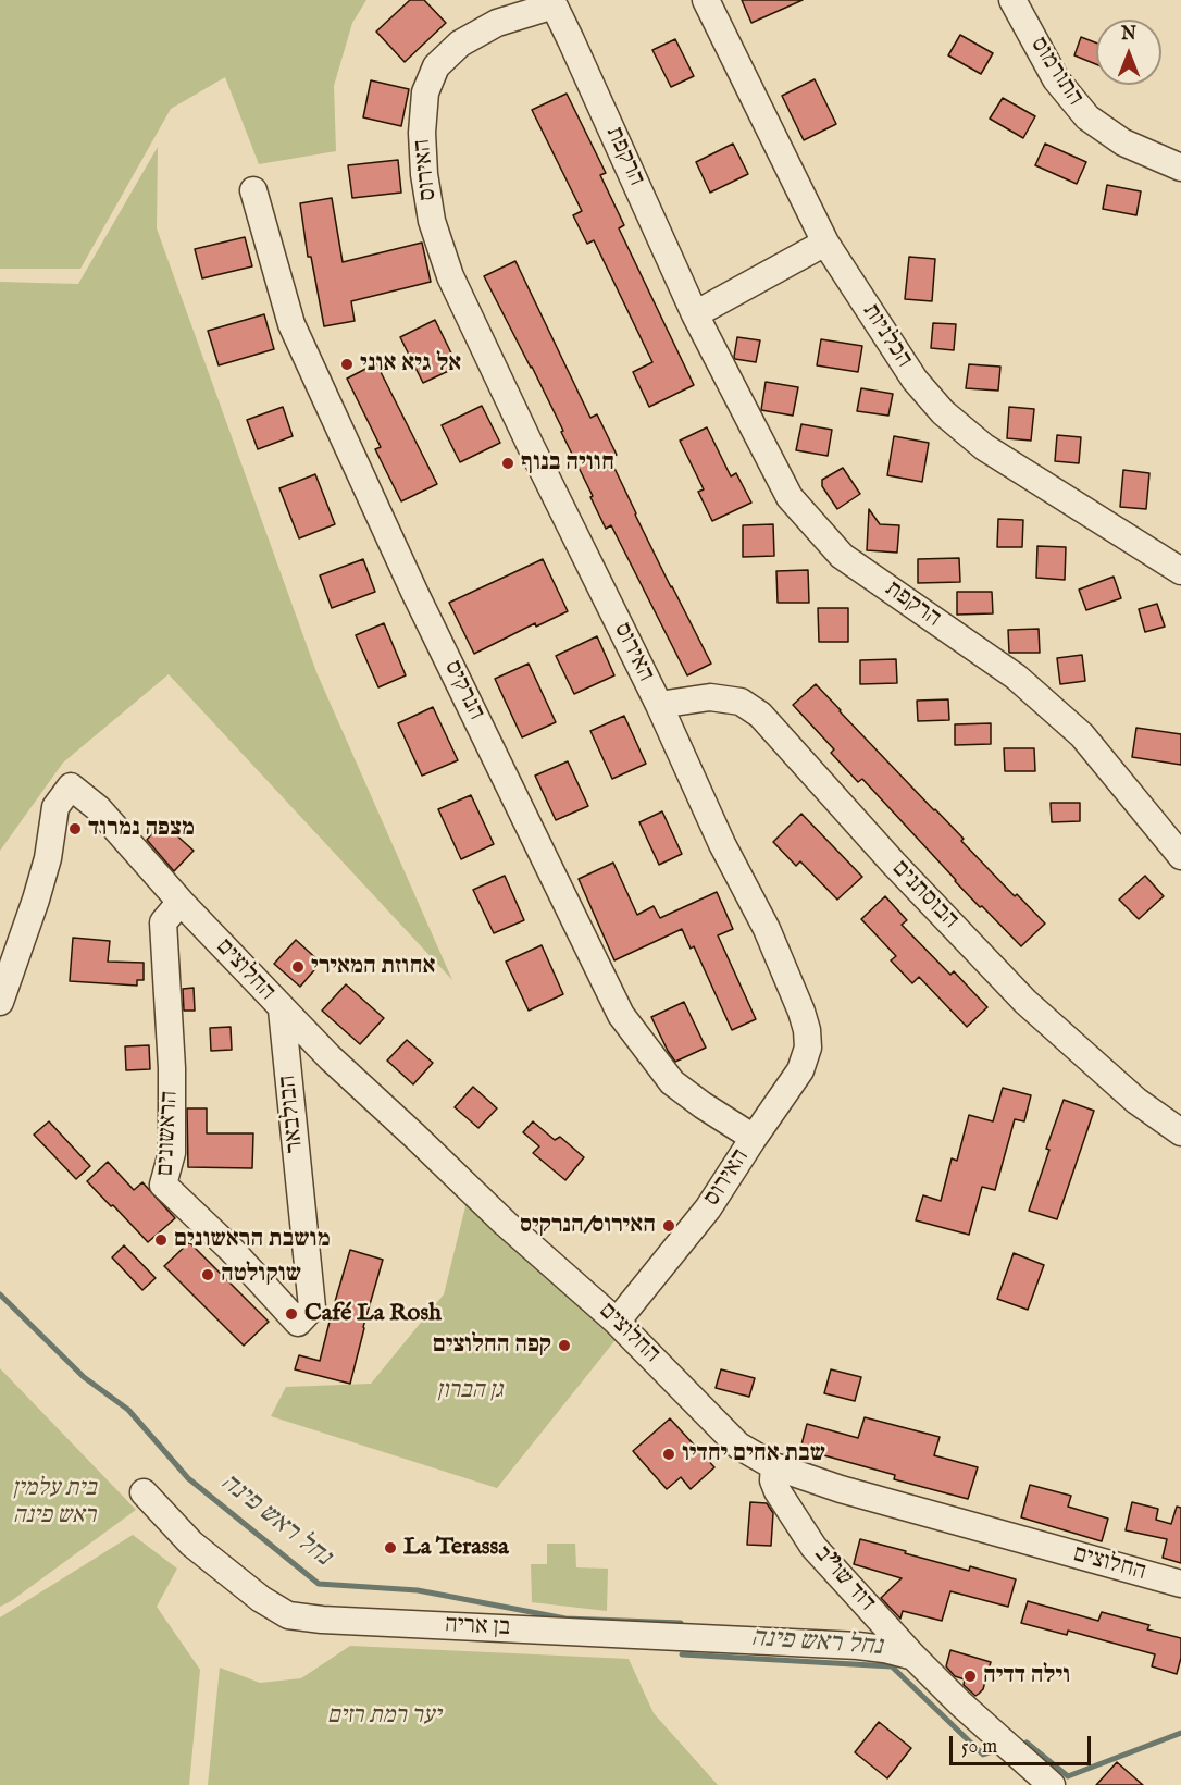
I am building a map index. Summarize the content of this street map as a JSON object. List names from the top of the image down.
{
  "streets": {
    "street": [
      "התורמוס",
      "הרקפת",
      "האירוס",
      "הכלניות",
      "הנרקיס",
      "הבוסתנים",
      "החלוצים",
      "הבולבאר",
      "הראשונים",
      "דוד שו\"ב",
      "בן אריה"
    ]
  },
  "crossings": [
    ["הרקפת", "האירוס"],
    ["האירוס", "הנרקיס"],
    ["האירוס", "הבוסתנים"],
    ["האירוס", "החלוצים"],
    ["החלוצים", "הבולבאר"],
    ["החלוצים", "הראשונים"],
    ["החלוצים", "דוד שו\"ב"],
    ["הבולבאר", "הראשונים"],
    ["דוד שו\"ב", "בן אריה"]
  ],
  "water": ["נחל ראש פינה"],
  "parks": ["גן הברון", "בית עלמין ראש פינה", "יער רמת רזים"],
  "places": [
    "אל גיא אוני",
    "חוויה בנוף",
    "מצפה נמרוד",
    "אחוזת המאירי",
    "האירוס/הנרקיס",
    "מושבת הראשונים",
    "שוקולטה",
    "Café La Rosh",
    "קפה החלוצים",
    "שבת אחים יחדיו",
    "La Terassa",
    "וילה דדיה"
  ],
  "scale_bar": "50 m",
  "north": "top"
}
